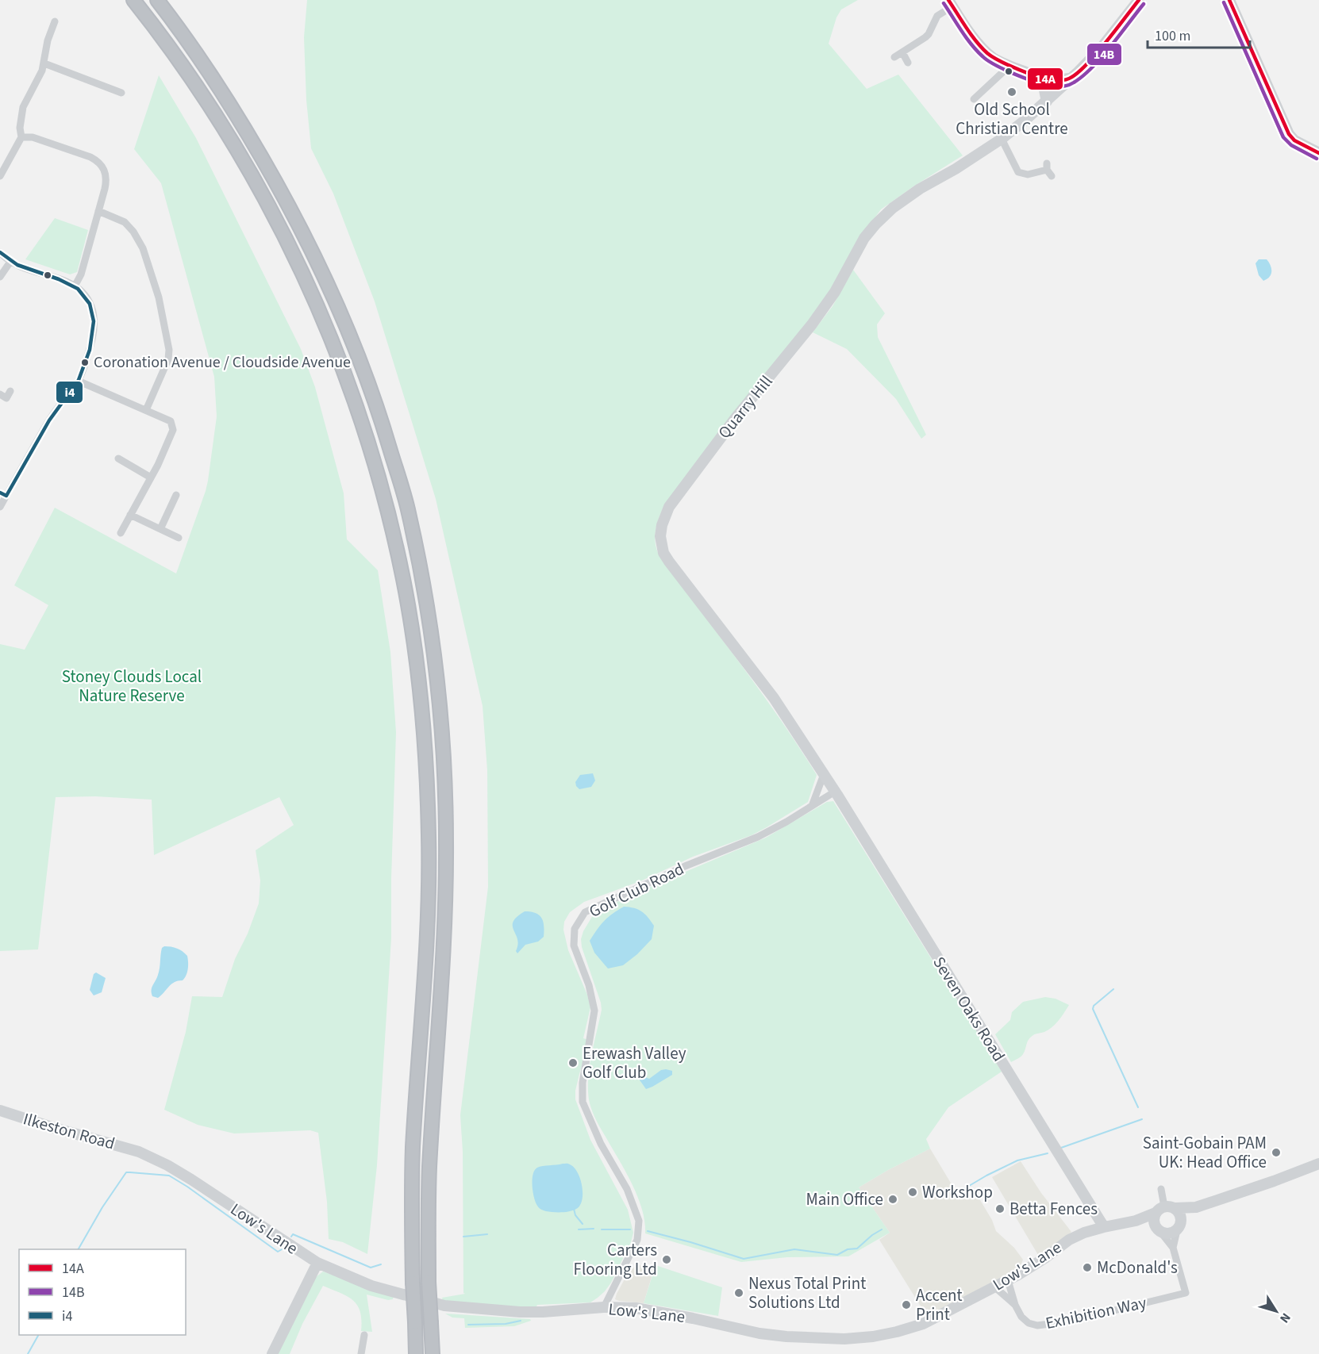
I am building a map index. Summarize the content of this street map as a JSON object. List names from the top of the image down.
{
  "streets": {
    "street": [
      "Quarry Hill",
      "Golf Club Road",
      "Seven Oaks Road",
      "Ilkeston Road",
      "Low's Lane",
      "Exhibition Way"
    ]
  },
  "crossings": [
    ["Quarry Hill", "Golf Club Road"],
    ["Quarry Hill", "Seven Oaks Road"],
    ["Golf Club Road", "Seven Oaks Road"],
    ["Golf Club Road", "Low's Lane"],
    ["Seven Oaks Road", "Low's Lane"],
    ["Ilkeston Road", "Low's Lane"],
    ["Low's Lane", "Exhibition Way"]
  ],
  "parks": ["Stoney Clouds Local Nature Reserve"],
  "places": [
    "Old School Christian Centre",
    "Coronation Avenue / Cloudside Avenue",
    "Erewash Valley Golf Club",
    "Saint-Gobain PAM UK: Head Office",
    "Workshop",
    "Main Office",
    "Betta Fences",
    "Carters Flooring Ltd",
    "McDonald's",
    "Nexus Total Print Solutions Ltd",
    "Accent Print"
  ],
  "lines": ["transit line 14A", "transit line 14B", "transit line i4"],
  "legend": ["14A", "14B", "i4"],
  "scale_bar": "100 m",
  "north": "bottom right"
}
